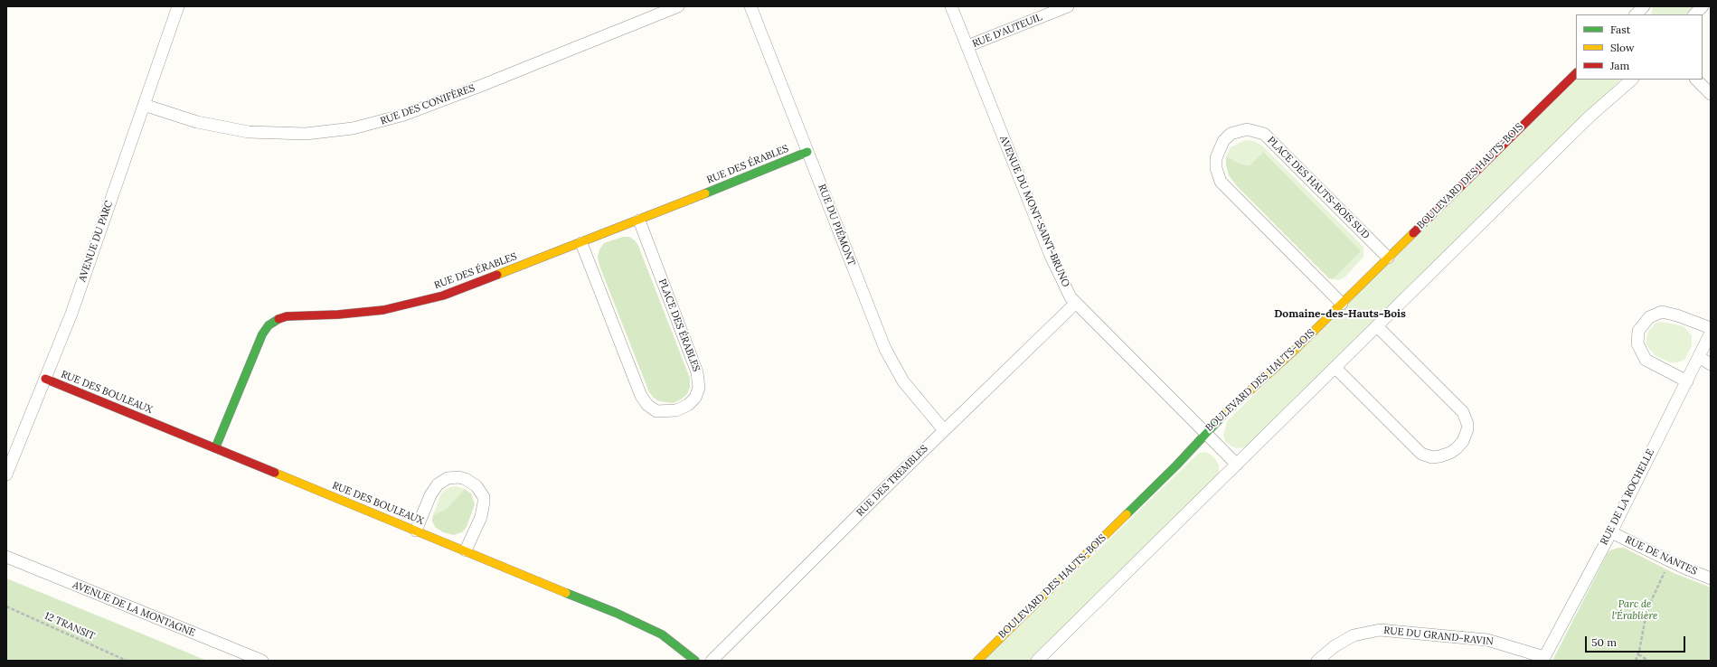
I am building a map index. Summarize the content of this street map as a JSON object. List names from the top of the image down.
{
  "streets": {
    "street": [
      "RUE D'AUTEUIL",
      "RUE DES CONIFÈRES",
      "RUE DES ÉRABLES",
      "BOULEVARD DES HAUTS-BOIS",
      "PLACE DES HAUTS-BOIS SUD",
      "AVENUE DU MONT-SAINT-BRUNO",
      "RUE DU PIÉMONT",
      "AVENUE DU PARC",
      "PLACE DES ÉRABLES",
      "RUE DES BOULEAUX",
      "RUE DES TREMBLES",
      "RUE DE LA ROCHELLE",
      "RUE DE NANTES",
      "AVENUE DE LA MONTAGNE",
      "RUE DU GRAND-RAVIN"
    ],
    "path": ["12 TRANSIT"]
  },
  "crossings": [
    ["RUE D'AUTEUIL", "AVENUE DU MONT-SAINT-BRUNO"],
    ["RUE DES CONIFÈRES", "AVENUE DU PARC"],
    ["RUE DES ÉRABLES", "RUE DU PIÉMONT"],
    ["RUE DES ÉRABLES", "PLACE DES ÉRABLES"],
    ["RUE DES ÉRABLES", "RUE DES BOULEAUX"],
    ["BOULEVARD DES HAUTS-BOIS", "PLACE DES HAUTS-BOIS SUD"],
    ["BOULEVARD DES HAUTS-BOIS", "AVENUE DU MONT-SAINT-BRUNO"],
    ["AVENUE DU MONT-SAINT-BRUNO", "RUE DES TREMBLES"],
    ["RUE DU PIÉMONT", "RUE DES TREMBLES"],
    ["AVENUE DU PARC", "RUE DES BOULEAUX"],
    ["RUE DE LA ROCHELLE", "RUE DE NANTES"],
    ["RUE DE LA ROCHELLE", "RUE DU GRAND-RAVIN"]
  ],
  "districts": ["Domaine-des-Hauts-Bois"],
  "parks": ["Parc de l'Érablière"],
  "legend": ["Fast", "Slow", "Jam"],
  "scale_bar": "50 m"
}
